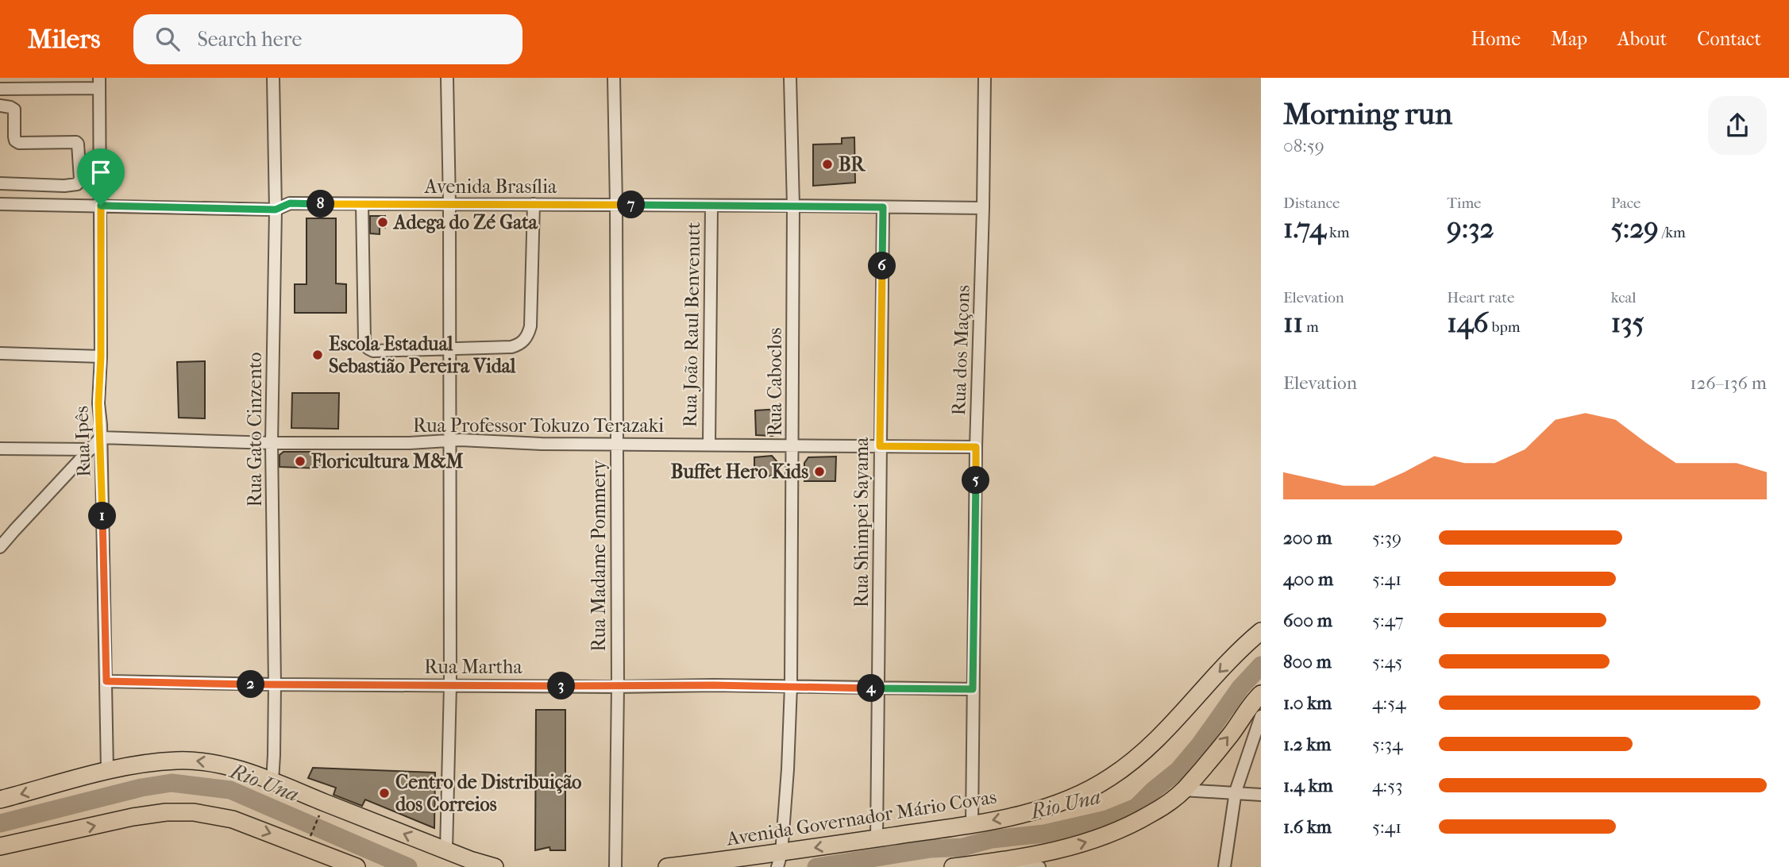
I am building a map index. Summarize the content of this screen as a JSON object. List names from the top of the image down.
{
  "streets": {
    "highway": ["Avenida Governador Mário Covas"],
    "street": [
      "Avenida Brasília",
      "Rua João Raul Benvenutt",
      "Rua dos Maçons",
      "Rua Caboclos",
      "Rua Professor Tokuzo Terazaki",
      "Rua Gato Cinzento",
      "Rua Ipês",
      "Rua Shimpei Sayama",
      "Rua Madame Pommery",
      "Rua Martha"
    ]
  },
  "crossings": [
    ["Avenida Brasília", "Rua João Raul Benvenutt"],
    ["Avenida Brasília", "Rua dos Maçons"],
    ["Avenida Brasília", "Rua Caboclos"],
    ["Avenida Brasília", "Rua Gato Cinzento"],
    ["Avenida Brasília", "Rua Ipês"],
    ["Avenida Brasília", "Rua Shimpei Sayama"],
    ["Avenida Brasília", "Rua Madame Pommery"],
    ["Rua João Raul Benvenutt", "Rua Professor Tokuzo Terazaki"],
    ["Rua dos Maçons", "Rua Professor Tokuzo Terazaki"],
    ["Rua dos Maçons", "Rua Martha"],
    ["Rua dos Maçons", "Avenida Governador Mário Covas"],
    ["Rua Caboclos", "Rua Professor Tokuzo Terazaki"],
    ["Rua Caboclos", "Rua Martha"],
    ["Rua Caboclos", "Avenida Governador Mário Covas"],
    ["Rua Professor Tokuzo Terazaki", "Rua Gato Cinzento"],
    ["Rua Professor Tokuzo Terazaki", "Rua Ipês"],
    ["Rua Professor Tokuzo Terazaki", "Rua Shimpei Sayama"],
    ["Rua Professor Tokuzo Terazaki", "Rua Madame Pommery"],
    ["Rua Gato Cinzento", "Rua Martha"],
    ["Rua Ipês", "Rua Martha"],
    ["Rua Shimpei Sayama", "Rua Martha"],
    ["Rua Shimpei Sayama", "Avenida Governador Mário Covas"],
    ["Rua Madame Pommery", "Rua Martha"]
  ],
  "water": ["Rio Una"],
  "places": [
    "BR",
    "Adega do Zé Gata",
    "Escola Estadual Sebastião Pereira Vidal",
    "Floricultura M&M",
    "Buffet Hero Kids",
    "Centro de Distribuição dos Correios"
  ],
  "page": {
    "header": "Milers",
    "search": "Search here",
    "nav": [
      "Home",
      "Map",
      "About",
      "Contact"
    ],
    "heading": ["Morning run", "08:59"],
    "stats": [
      ["Distance", "1.74 km"],
      ["Time", "9:32"],
      ["Pace", "5:29 /km"],
      ["Elevation", "11 m"],
      ["Heart rate", "146 bpm"],
      ["kcal", "135"]
    ],
    "pins": [
      "8",
      "7",
      "6",
      "5",
      "1",
      "2",
      "3",
      "4"
    ],
    "chart": ["Elevation", "126–136 m"],
    "list": [
      {
        "name": "200 m",
        "note": "5:39"
      },
      {
        "name": "400 m",
        "note": "5:41"
      },
      {
        "name": "600 m",
        "note": "5:47"
      },
      {
        "name": "800 m",
        "note": "5:45"
      },
      {
        "name": "1.0 km",
        "note": "4:54"
      },
      {
        "name": "1.2 km",
        "note": "5:34"
      },
      {
        "name": "1.4 km",
        "note": "4:53"
      },
      {
        "name": "1.6 km",
        "note": "5:41"
      }
    ]
  }
}
